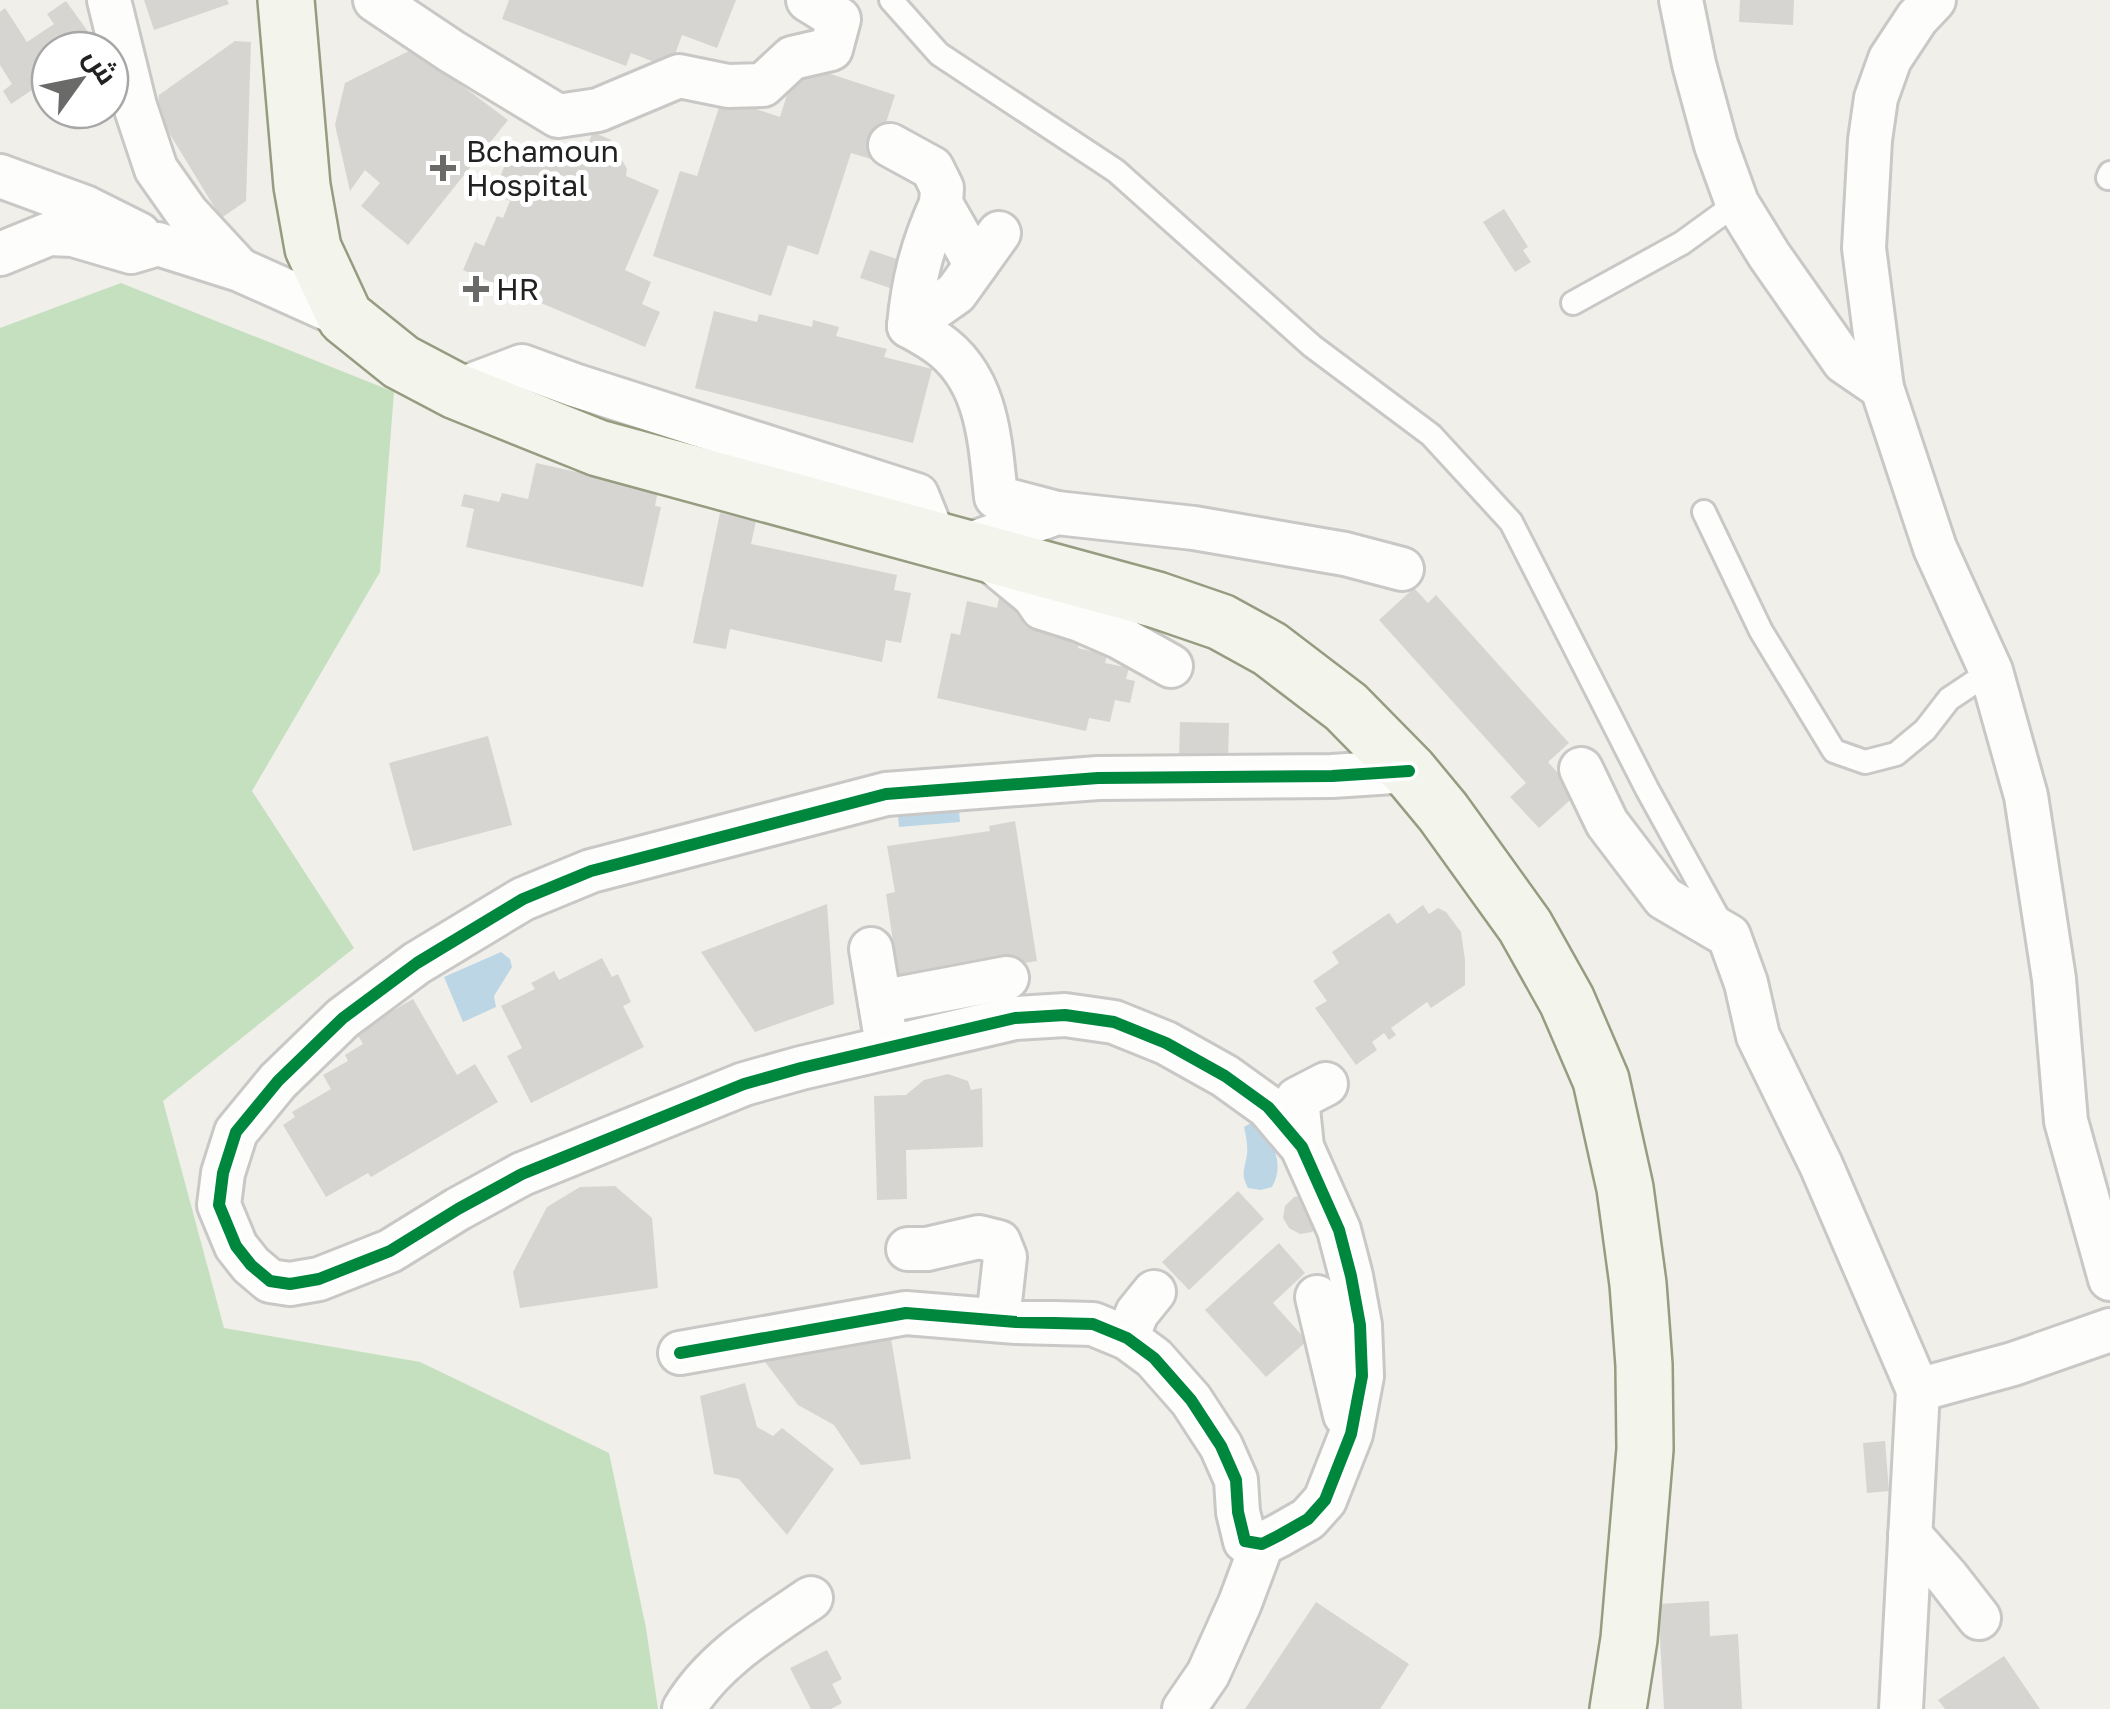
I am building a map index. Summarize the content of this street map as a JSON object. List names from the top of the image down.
{
  "places": {
    "health": ["Bchamoun Hospital", "HR"]
  },
  "north": "top right"
}
